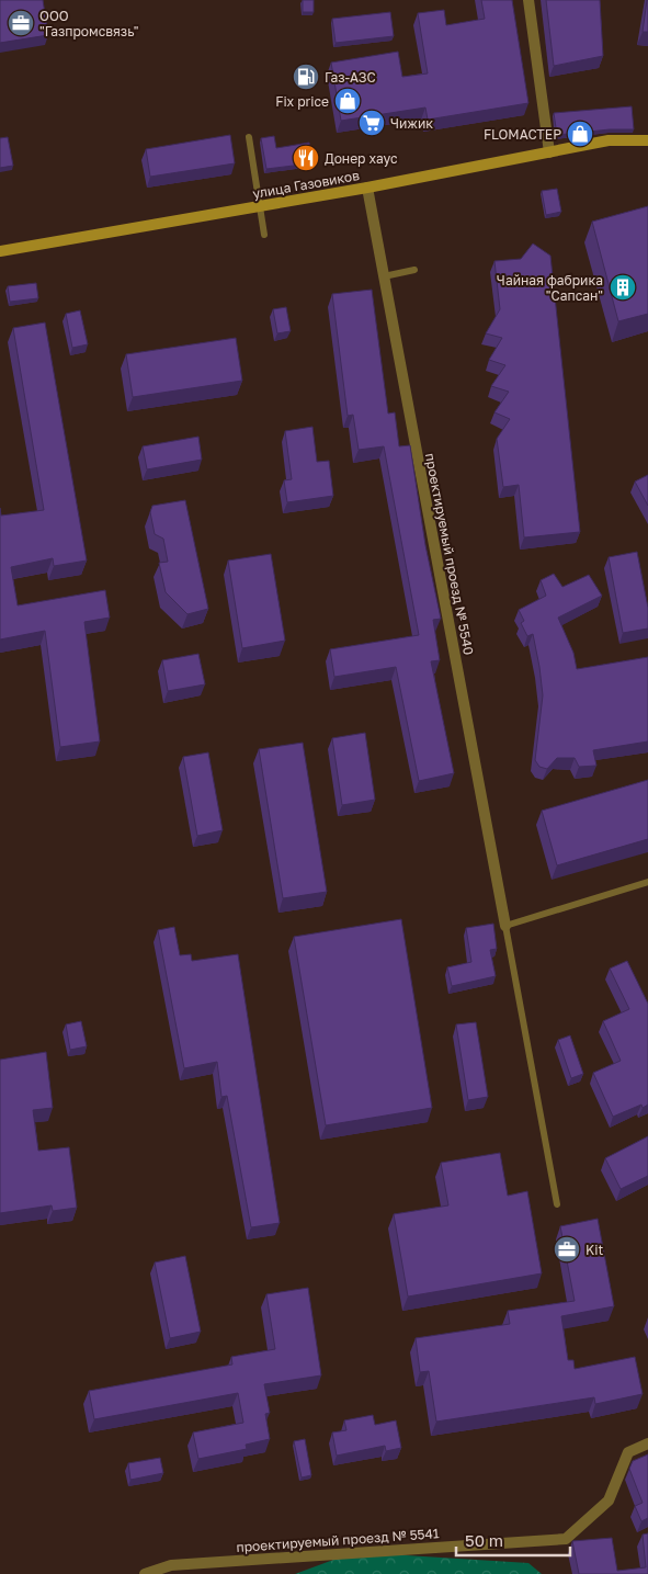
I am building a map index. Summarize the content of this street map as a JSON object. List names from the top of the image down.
{
  "streets": {
    "street": ["улица Газовиков", "проектируемый проезд № 5540", "проектируемый проезд № 5541"]
  },
  "crossings": [
    ["улица Газовиков", "проектируемый проезд № 5540"]
  ],
  "places": {
    "office": ["ООО \"Газпромсвязь\"", "Kit"],
    "fuel station": ["Газ-АЗС"],
    "shop": ["Fix price", "FLOМАСТЕР"],
    "supermarket": ["Чижик"],
    "restaurant": ["Донер хаус"],
    "building": ["Чайная фабрика \"Сапсан\""]
  },
  "scale_bar": "50 m"
}
